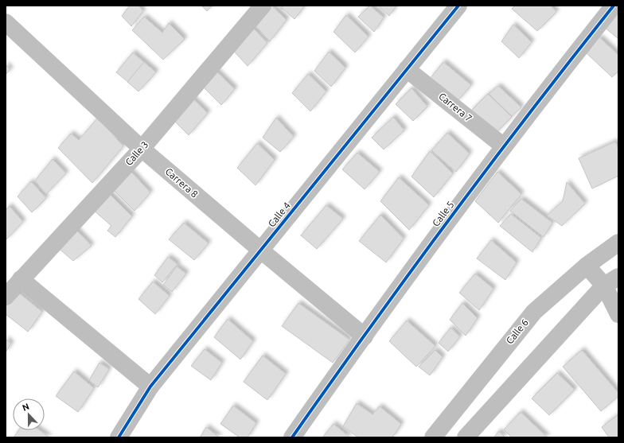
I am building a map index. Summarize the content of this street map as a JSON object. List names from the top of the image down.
{
  "streets": {
    "street": [
      "Carrera 7",
      "Calle 3",
      "Carrera 8",
      "Calle 5",
      "Calle 4",
      "Calle 6"
    ]
  },
  "crossings": [
    ["Carrera 7", "Calle 5"],
    ["Carrera 7", "Calle 4"],
    ["Calle 3", "Carrera 8"],
    ["Carrera 8", "Calle 5"],
    ["Carrera 8", "Calle 4"]
  ],
  "north": "top"
}
